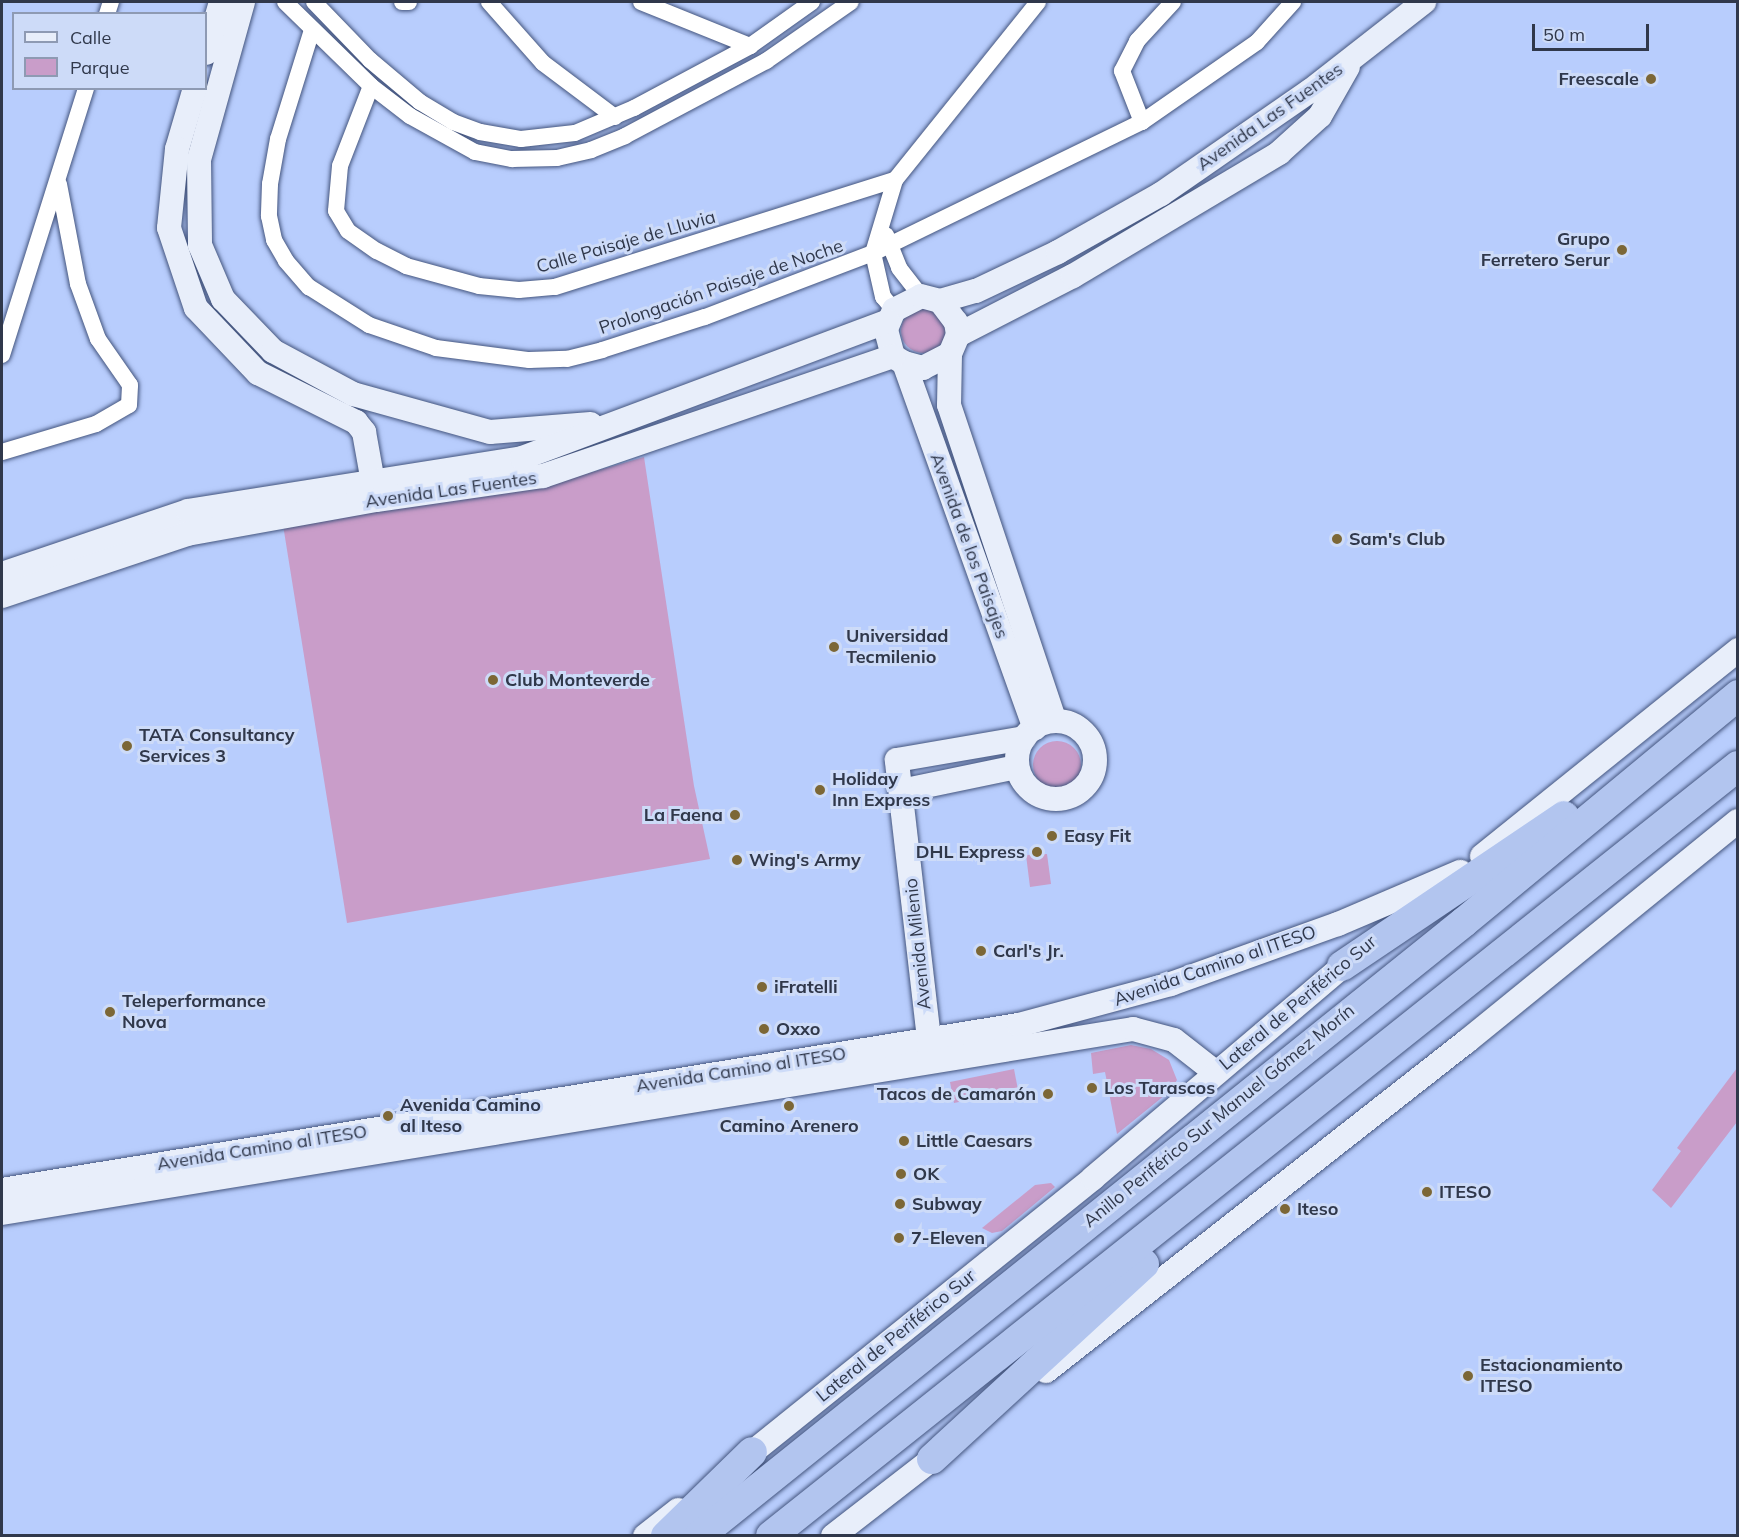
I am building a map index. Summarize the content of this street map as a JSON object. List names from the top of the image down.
{
  "streets": {
    "highway": ["Anillo Periférico Sur Manuel Gómez Morín"],
    "street": [
      "Avenida Las Fuentes",
      "Calle Paisaje de Lluvia",
      "Prolongación Paisaje de Noche",
      "Avenida de los Paisajes",
      "Avenida Milenio",
      "Avenida Camino al ITESO",
      "Lateral de Periférico Sur"
    ]
  },
  "crossings": [
    ["Avenida Las Fuentes", "Avenida de los Paisajes"],
    ["Avenida de los Paisajes", "Avenida Milenio"],
    ["Avenida Milenio", "Avenida Camino al ITESO"],
    ["Avenida Camino al ITESO", "Lateral de Periférico Sur"]
  ],
  "places": [
    "Freescale",
    "Grupo Ferretero Serur",
    "Sam's Club",
    "Universidad Tecmilenio",
    "Club Monteverde",
    "TATA Consultancy Services 3",
    "Holiday Inn Express",
    "La Faena",
    "Easy Fit",
    "DHL Express",
    "Wing's Army",
    "Carl's Jr.",
    "iFratelli",
    "Teleperformance Nova",
    "Oxxo",
    "Los Tarascos",
    "Tacos de Camarón",
    "Camino Arenero",
    "Avenida Camino al Iteso",
    "Little Caesars",
    "OK",
    "ITESO",
    "Subway",
    "Iteso",
    "7-Eleven",
    "Estacionamiento ITESO"
  ],
  "legend": ["Calle", "Parque"],
  "scale_bar": "50 m"
}
